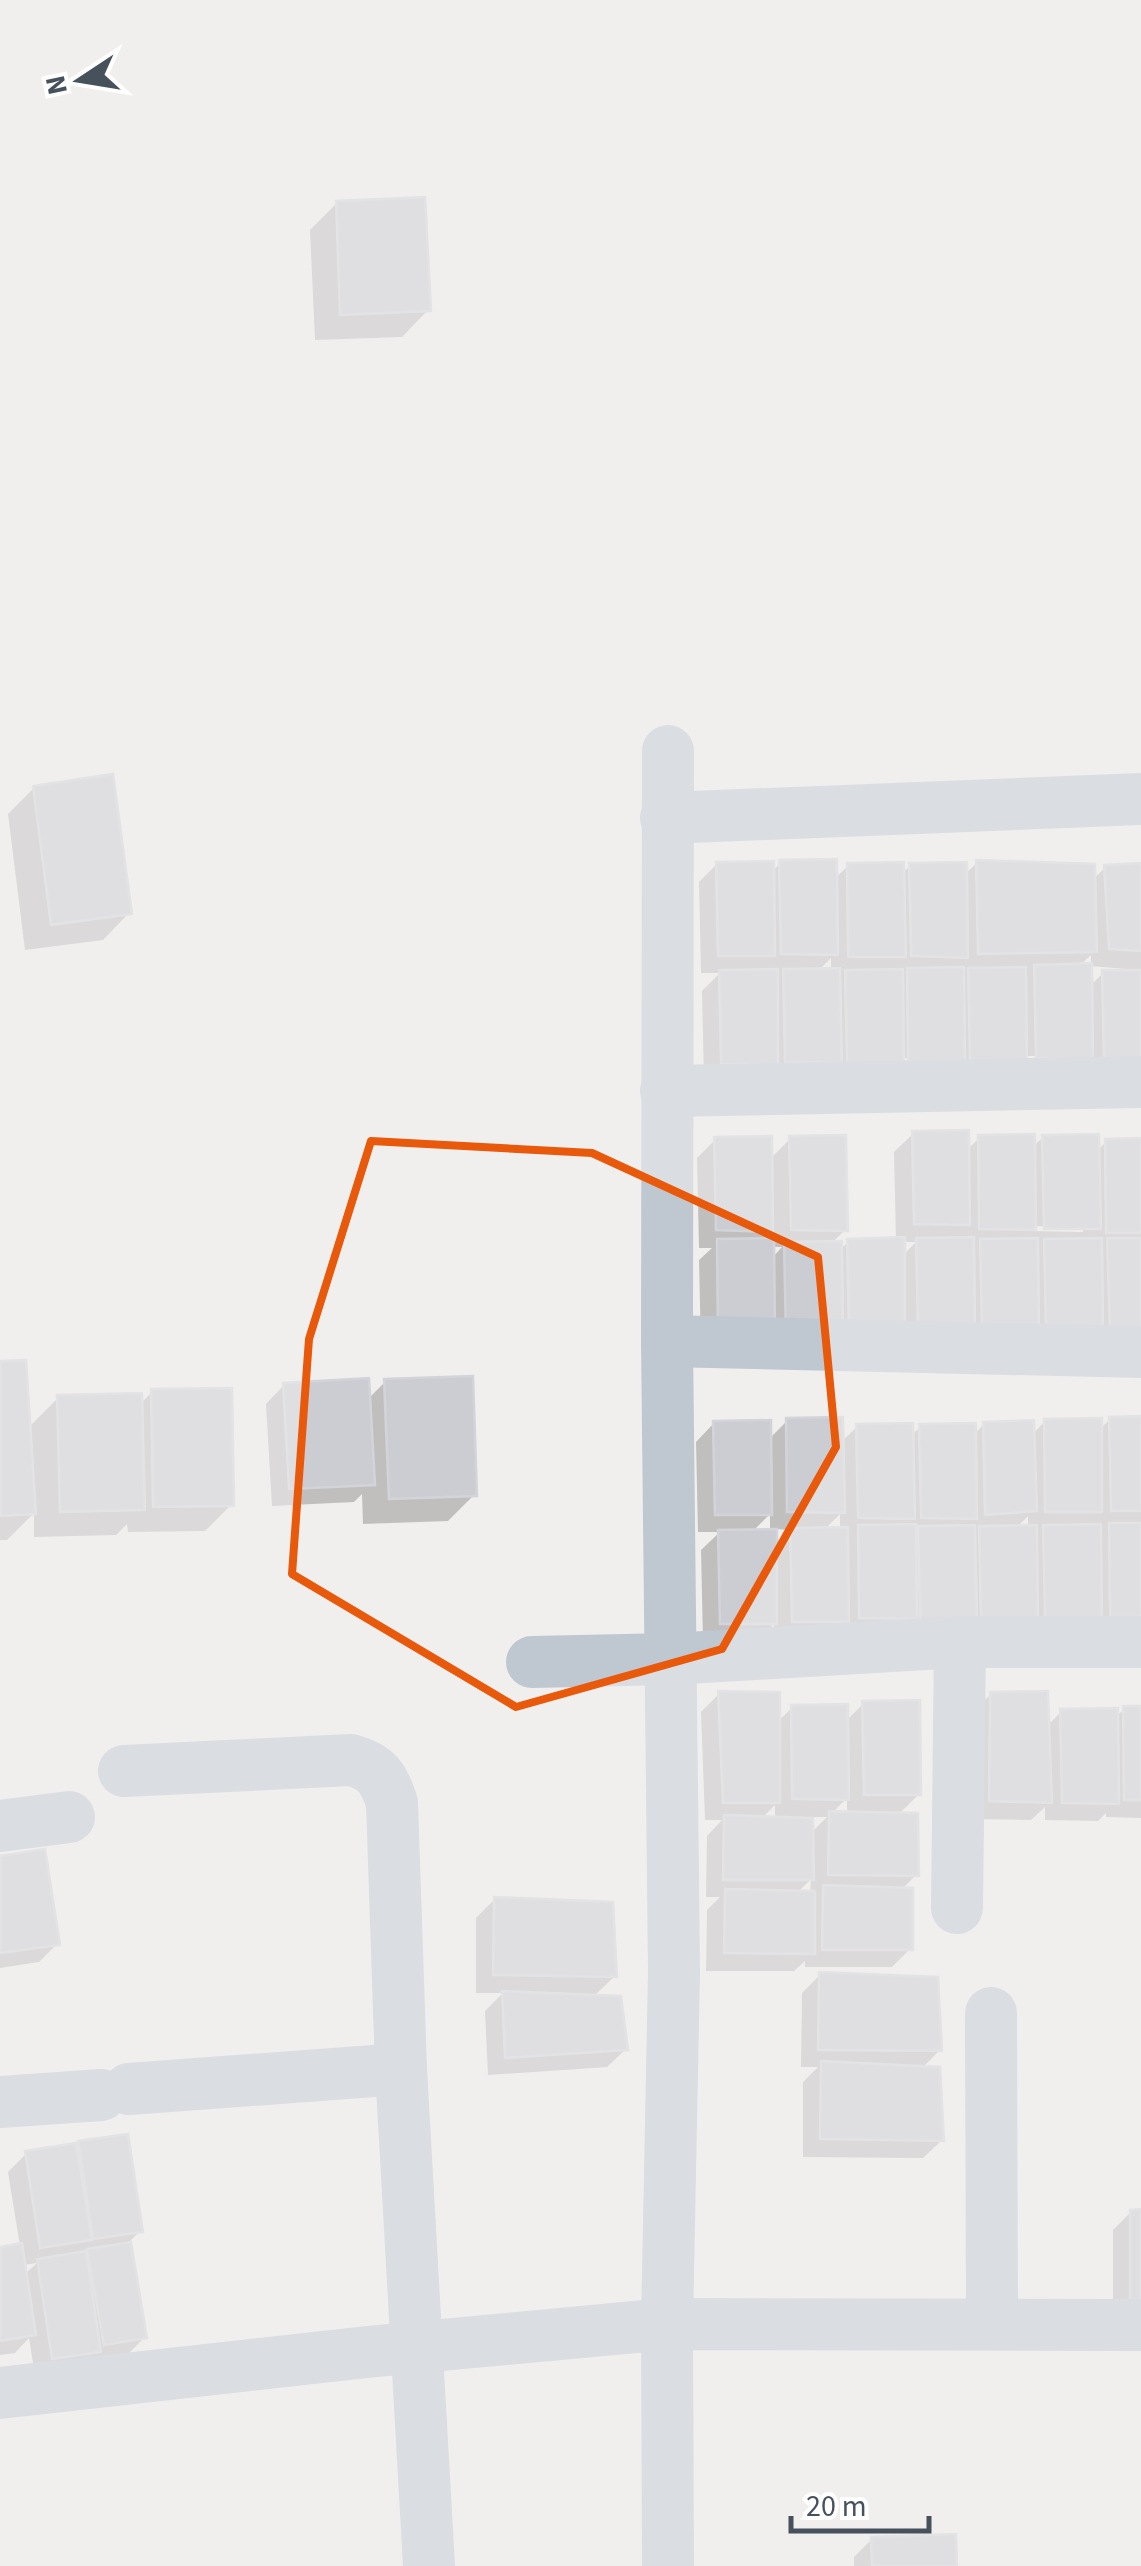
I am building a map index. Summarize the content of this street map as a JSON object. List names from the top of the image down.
{
  "scale_bar": "20 m",
  "north": "left"
}
